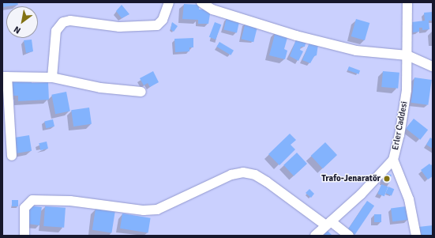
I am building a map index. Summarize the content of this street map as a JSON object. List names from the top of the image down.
{
  "streets": {
    "street": ["Erler Caddesi"]
  },
  "places": ["Trafo-Jenaratör"],
  "north": "bottom left"
}
